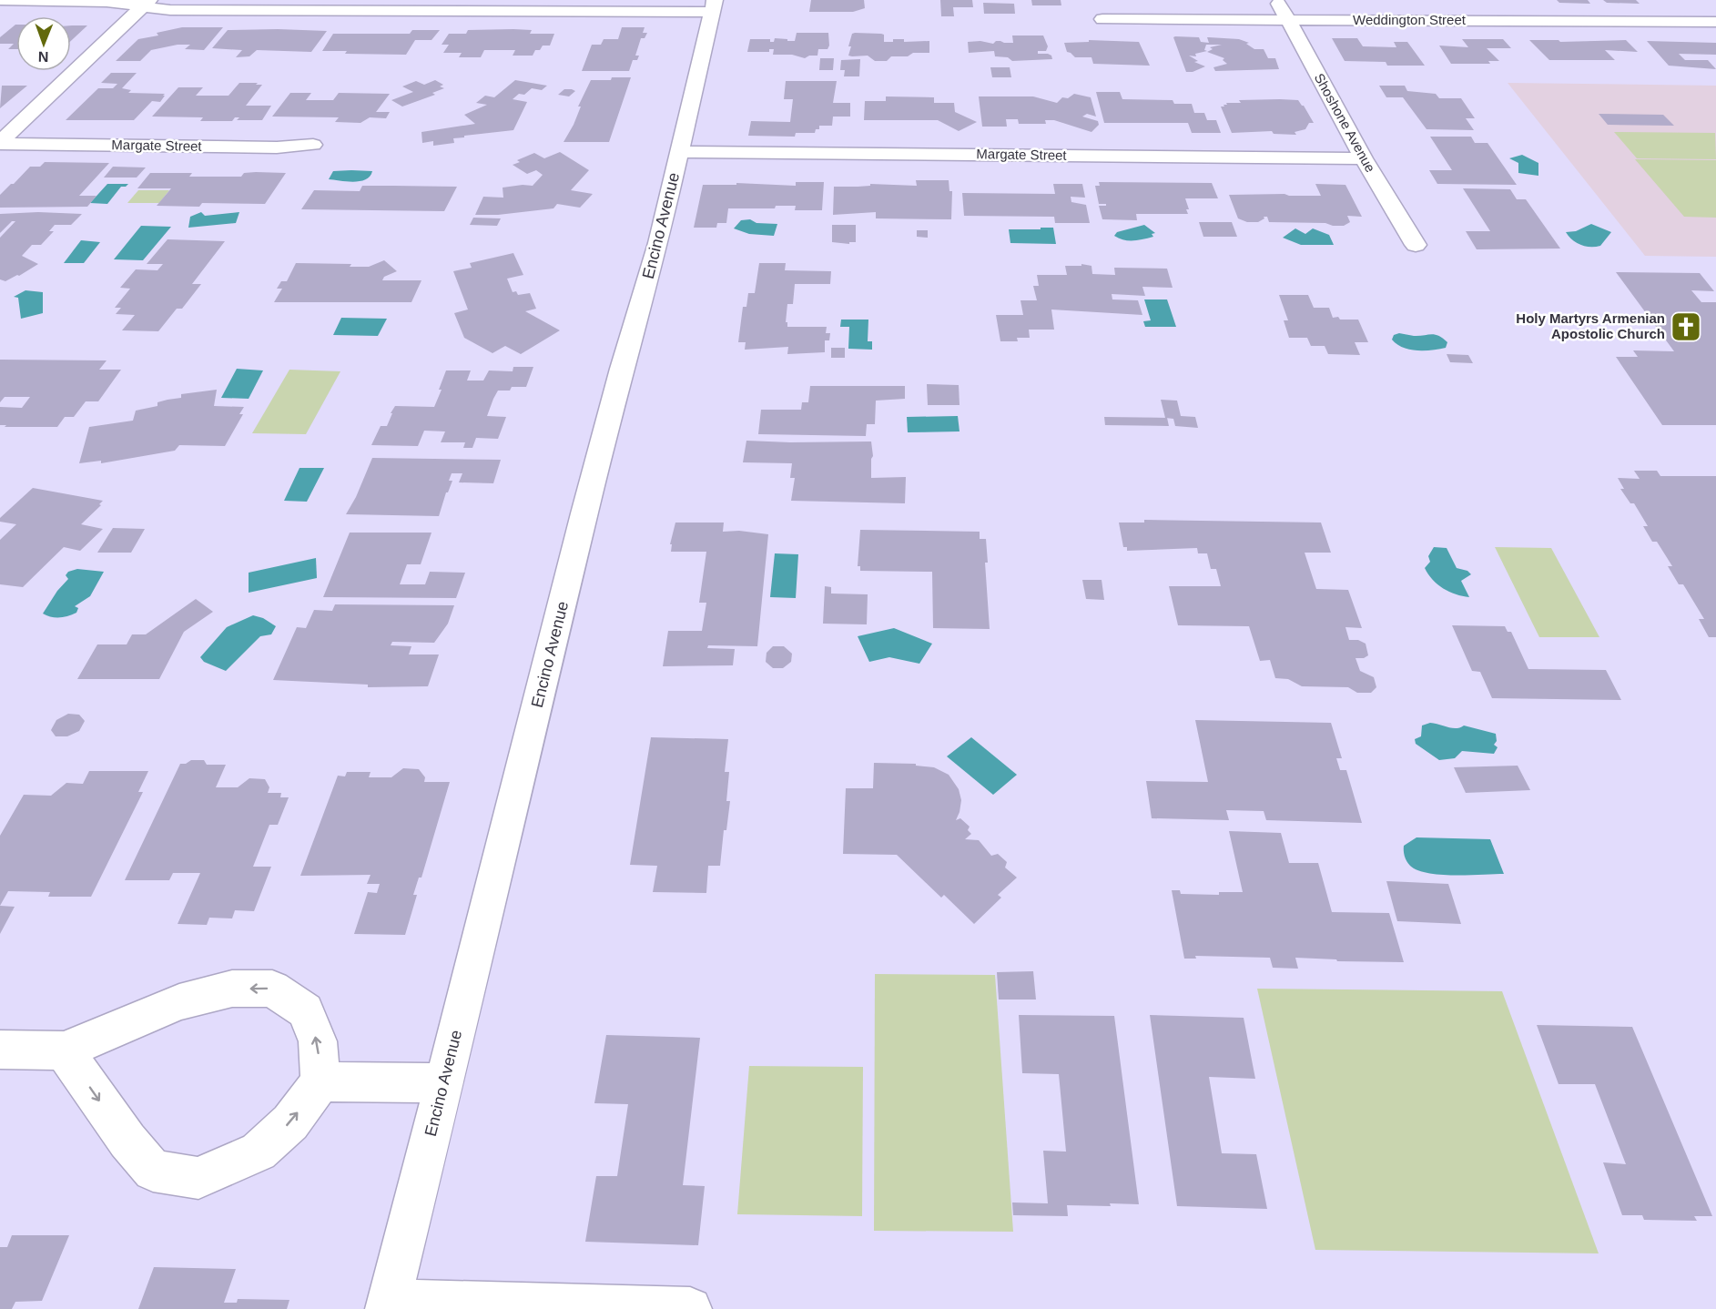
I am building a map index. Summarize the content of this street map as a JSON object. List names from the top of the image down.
{
  "streets": {
    "street": [
      "Weddington Street",
      "Shoshone Avenue",
      "Margate Street",
      "Encino Avenue"
    ]
  },
  "crossings": [
    ["Weddington Street", "Shoshone Avenue"],
    ["Shoshone Avenue", "Margate Street"],
    ["Margate Street", "Encino Avenue"]
  ],
  "places": {
    "church": ["Holy Martyrs Armenian Apostolic Church"]
  },
  "north": "bottom"
}
